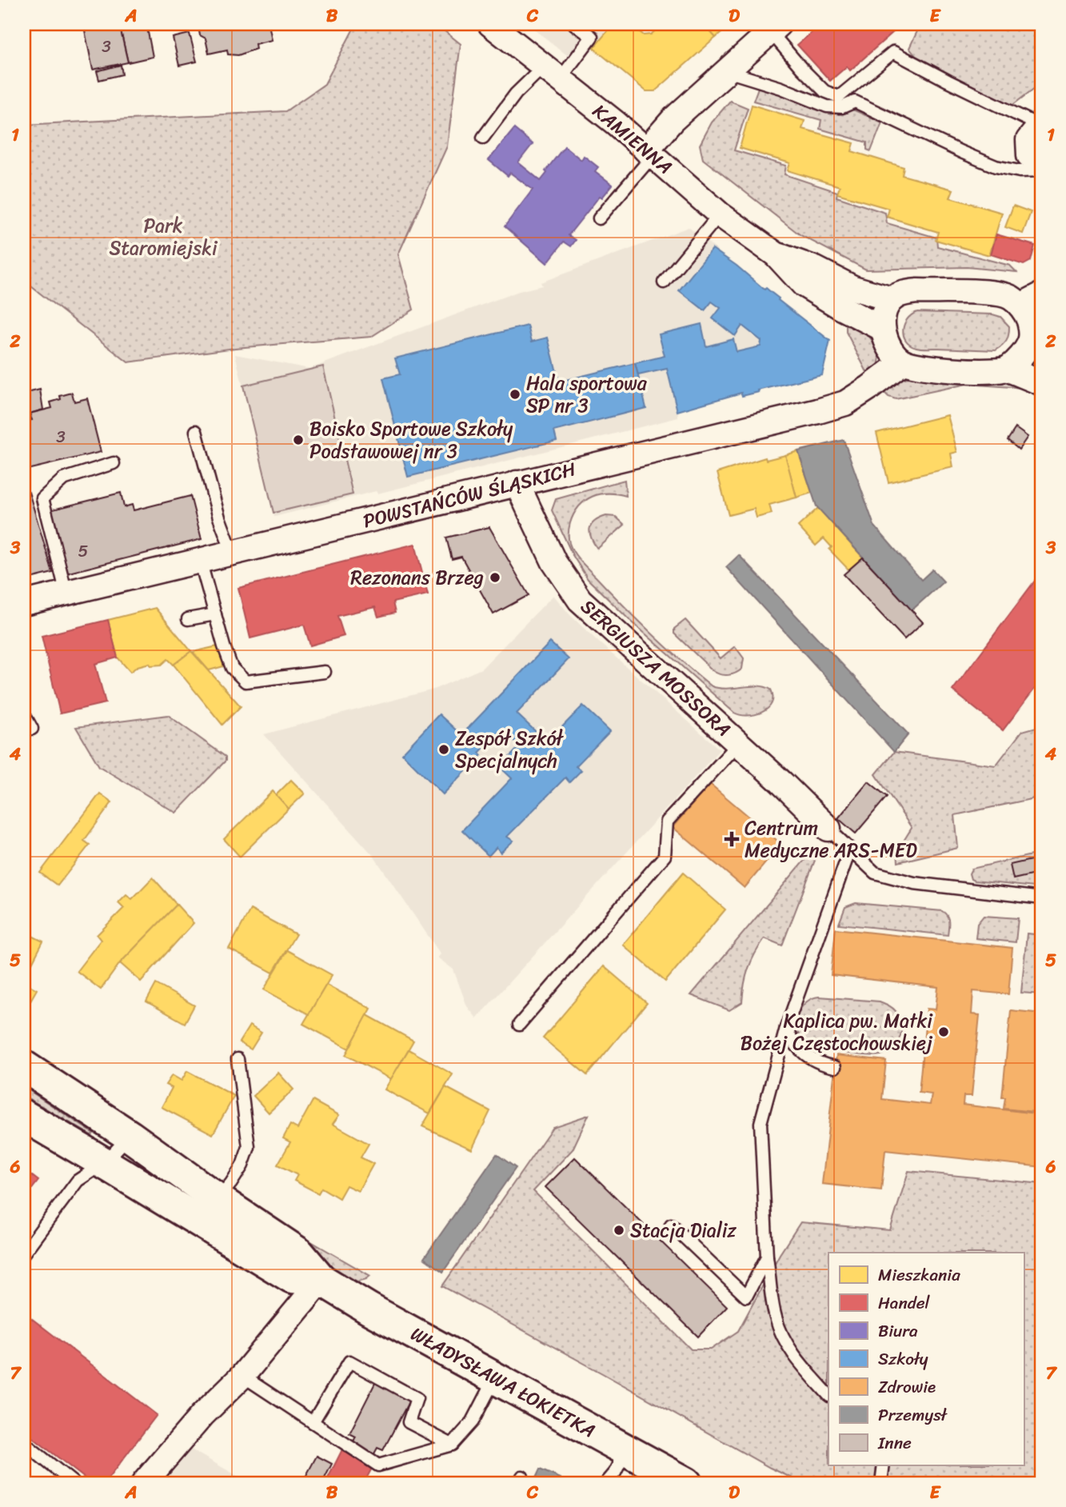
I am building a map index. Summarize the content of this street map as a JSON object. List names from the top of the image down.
{
  "streets": {
    "main road": ["WŁADYSŁAWA ŁOKIETKA"],
    "street": ["KAMIENNA", "POWSTAŃCÓW ŚLĄSKICH", "SERGIUSZA MOSSORA"]
  },
  "crossings": [
    ["POWSTAŃCÓW ŚLĄSKICH", "SERGIUSZA MOSSORA"]
  ],
  "parks": ["Park Staromiejski"],
  "places": {
    "other": [
      "Hala sportowa SP nr 3",
      "Boisko Sportowe Szkoły Podstawowej nr 3",
      "Rezonans Brzeg",
      "Zespół Szkół Specjalnych",
      "Kaplica pw. Matki Bożej Częstochowskiej",
      "Stacja Dializ"
    ],
    "health": ["Centrum Medyczne ARS-MED"]
  },
  "house_numbers": ["3", "3", "5"],
  "legend": [
    "Mieszkania",
    "Handel",
    "Biura",
    "Szkoły",
    "Zdrowie",
    "Przemysł",
    "Inne"
  ],
  "grid": {
    "columns": [
      "A",
      "B",
      "C",
      "D",
      "E"
    ],
    "rows": [
      "1",
      "2",
      "3",
      "4",
      "5",
      "6",
      "7"
    ]
  }
}
